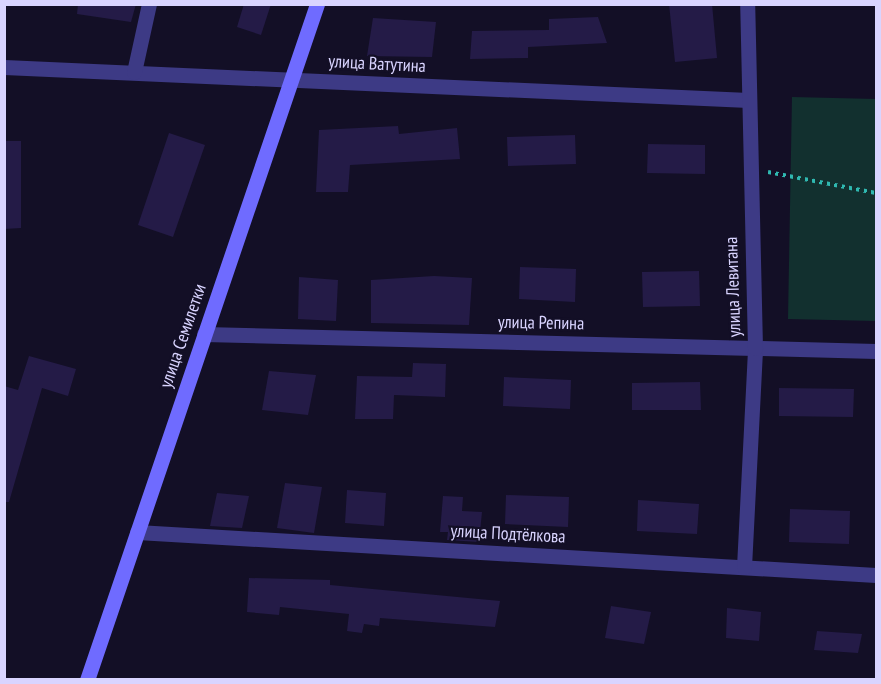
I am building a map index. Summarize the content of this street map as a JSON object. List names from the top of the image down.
{
  "streets": {
    "street": [
      "улица Ватутина",
      "улица Левитана",
      "улица Репина",
      "улица Семилетки",
      "улица Подтёлкова"
    ]
  },
  "crossings": [
    ["улица Ватутина", "улица Левитана"],
    ["улица Ватутина", "улица Семилетки"],
    ["улица Левитана", "улица Репина"],
    ["улица Левитана", "улица Подтёлкова"],
    ["улица Репина", "улица Семилетки"],
    ["улица Семилетки", "улица Подтёлкова"]
  ]
}
